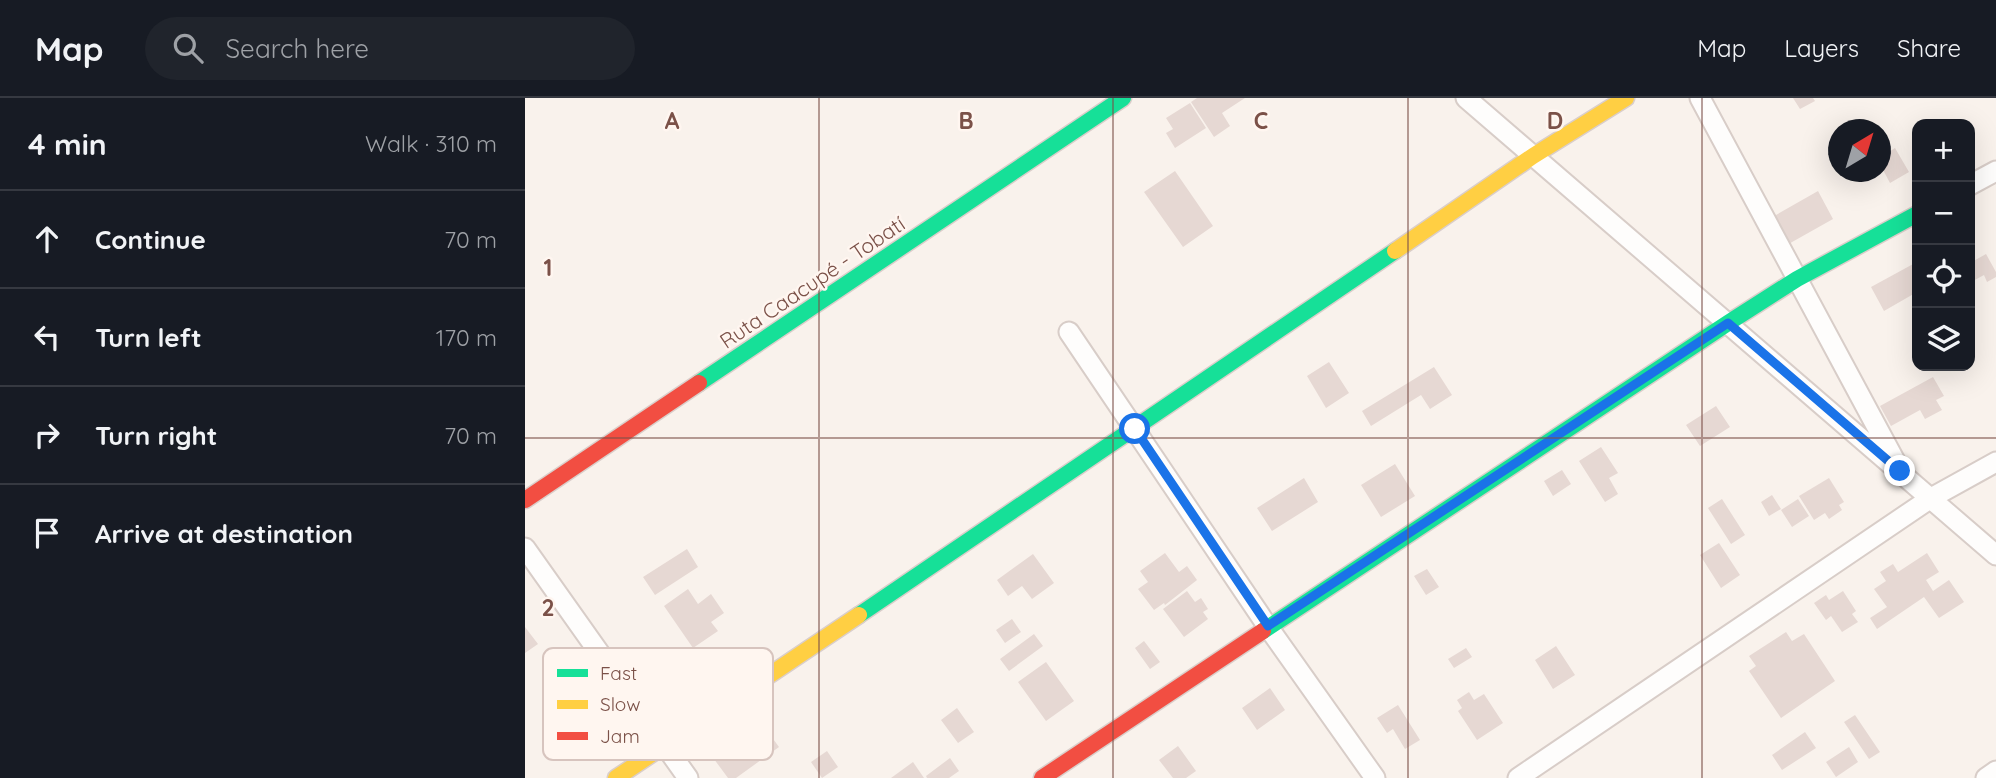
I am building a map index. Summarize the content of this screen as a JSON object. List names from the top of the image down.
{
  "streets": {
    "street": ["Ruta Caacupé - Tobatí"]
  },
  "legend": ["Fast", "Slow", "Jam"],
  "north": "top right",
  "page": {
    "header": "Map",
    "search": "Search here",
    "nav": ["Map", "Layers", "Share"],
    "heading": ["4 min", "Walk · 310 m"],
    "map_buttons": ["+", "−"],
    "list": [
      ["Continue", "70 m"],
      ["Turn left", "170 m"],
      ["Turn right", "70 m"],
      "Arrive at destination"
    ]
  },
  "grid": {
    "columns": [
      "A",
      "B",
      "C",
      "D"
    ],
    "rows": ["1", "2"]
  }
}
